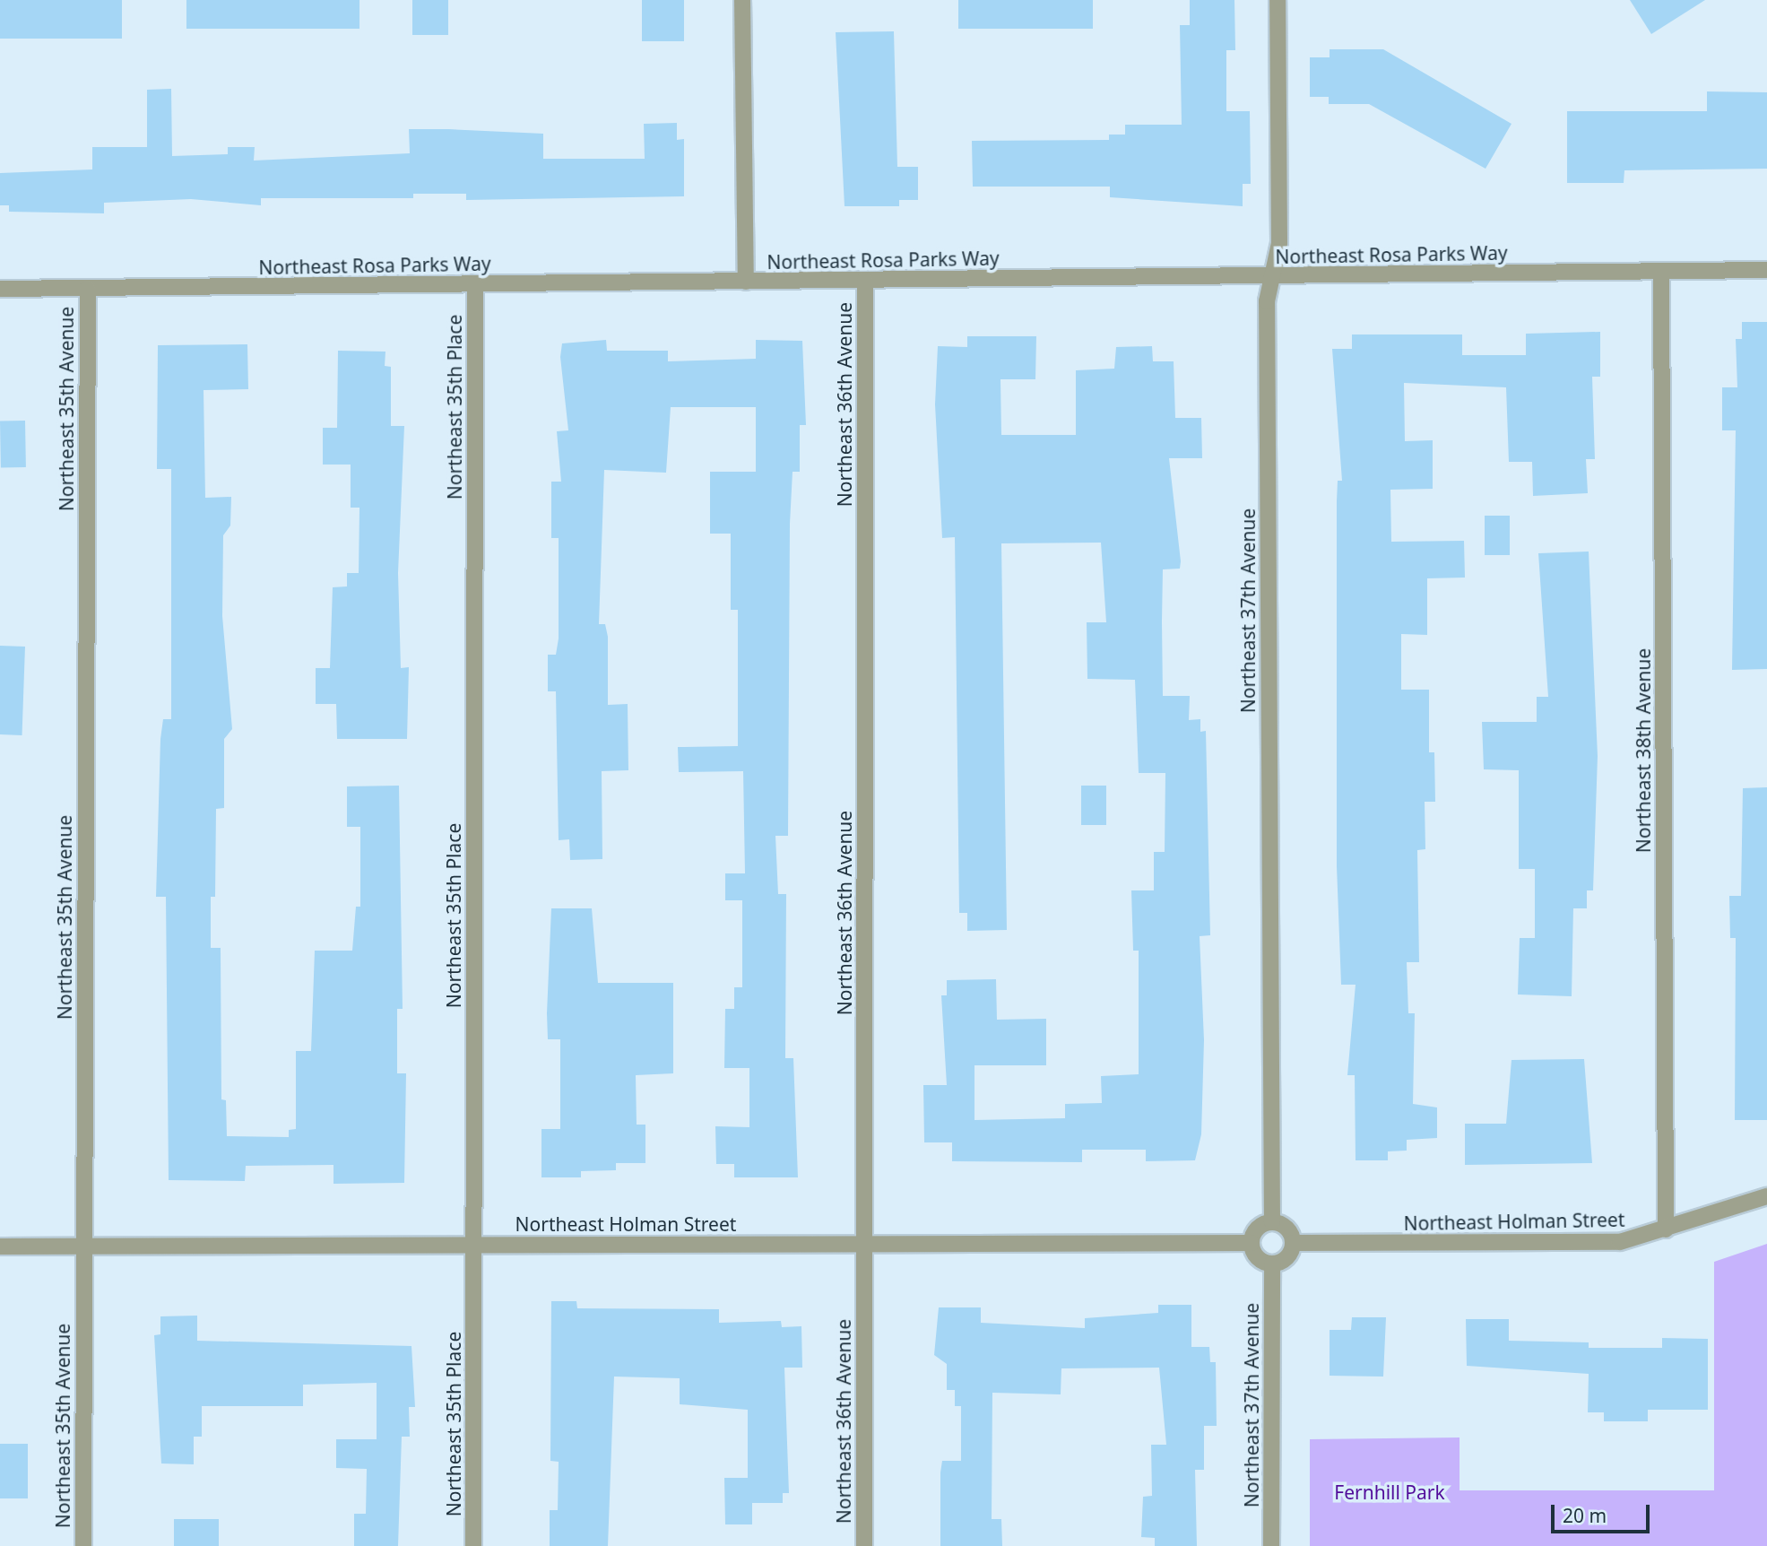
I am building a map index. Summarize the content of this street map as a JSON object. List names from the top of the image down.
{
  "streets": {
    "street": [
      "Northeast Rosa Parks Way",
      "Northeast 36th Avenue",
      "Northeast 35th Place",
      "Northeast 35th Avenue",
      "Northeast 37th Avenue",
      "Northeast 38th Avenue",
      "Northeast Holman Street"
    ]
  },
  "crossings": [
    ["Northeast Rosa Parks Way", "Northeast 36th Avenue"],
    ["Northeast Rosa Parks Way", "Northeast 35th Place"],
    ["Northeast Rosa Parks Way", "Northeast 35th Avenue"],
    ["Northeast Rosa Parks Way", "Northeast 37th Avenue"],
    ["Northeast Rosa Parks Way", "Northeast 38th Avenue"],
    ["Northeast 36th Avenue", "Northeast Holman Street"],
    ["Northeast 35th Place", "Northeast Holman Street"],
    ["Northeast 35th Avenue", "Northeast Holman Street"],
    ["Northeast 37th Avenue", "Northeast Holman Street"],
    ["Northeast 38th Avenue", "Northeast Holman Street"]
  ],
  "parks": ["Fernhill Park"],
  "scale_bar": "20 m"
}
